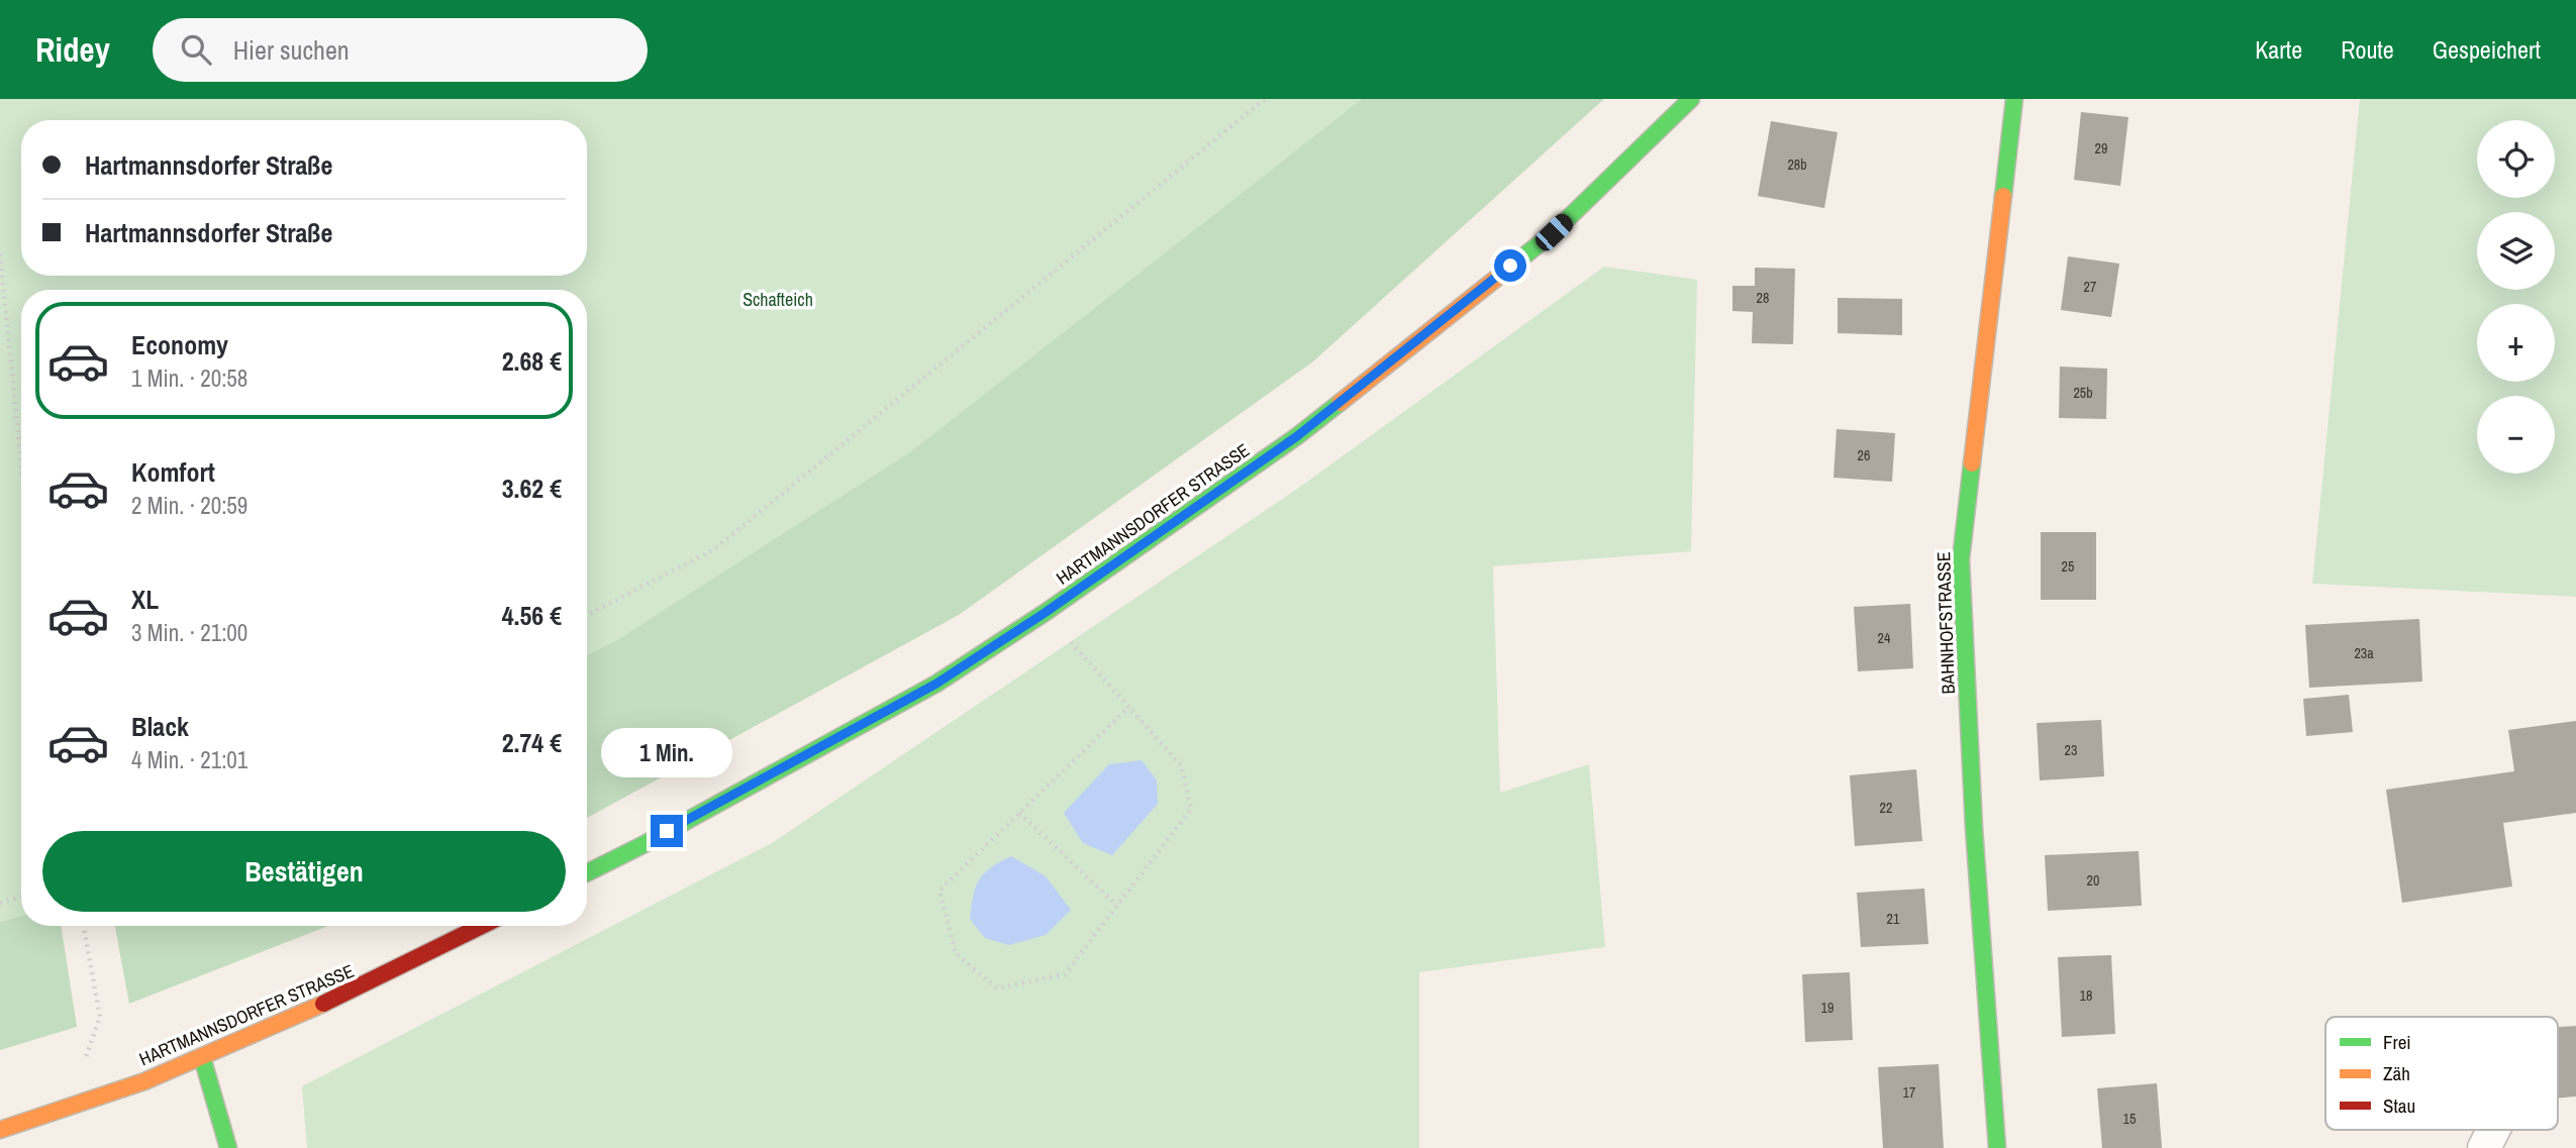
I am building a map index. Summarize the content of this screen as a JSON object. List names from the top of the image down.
{
  "streets": {
    "main road": ["HARTMANNSDORFER STRASSE", "BAHNHOFSTRASSE"]
  },
  "parks": ["Schafteich"],
  "house_numbers": [
    "29",
    "28b",
    "27",
    "28",
    "25b",
    "26",
    "25",
    "24",
    "23a",
    "23",
    "22",
    "20",
    "21",
    "18",
    "19",
    "17",
    "15"
  ],
  "legend": ["Frei", "Zäh", "Stau"],
  "page": {
    "header": "Ridey",
    "search": "Hier suchen",
    "nav": ["Karte", "Route", "Gespeichert"],
    "map_buttons": ["+", "−"],
    "banner": ["Hartmannsdorfer Straße", "Hartmannsdorfer Straße"],
    "list": [
      {
        "name": "Economy",
        "note": "1 Min. · 20:58",
        "value": "2.68 €"
      },
      {
        "name": "Komfort",
        "note": "2 Min. · 20:59",
        "value": "3.62 €"
      },
      {
        "name": "XL",
        "note": "3 Min. · 21:00",
        "value": "4.56 €"
      },
      {
        "name": "Black",
        "note": "4 Min. · 21:01",
        "value": "2.74 €"
      }
    ],
    "bubble": "1 Min.",
    "buttons": "Bestätigen"
  }
}
